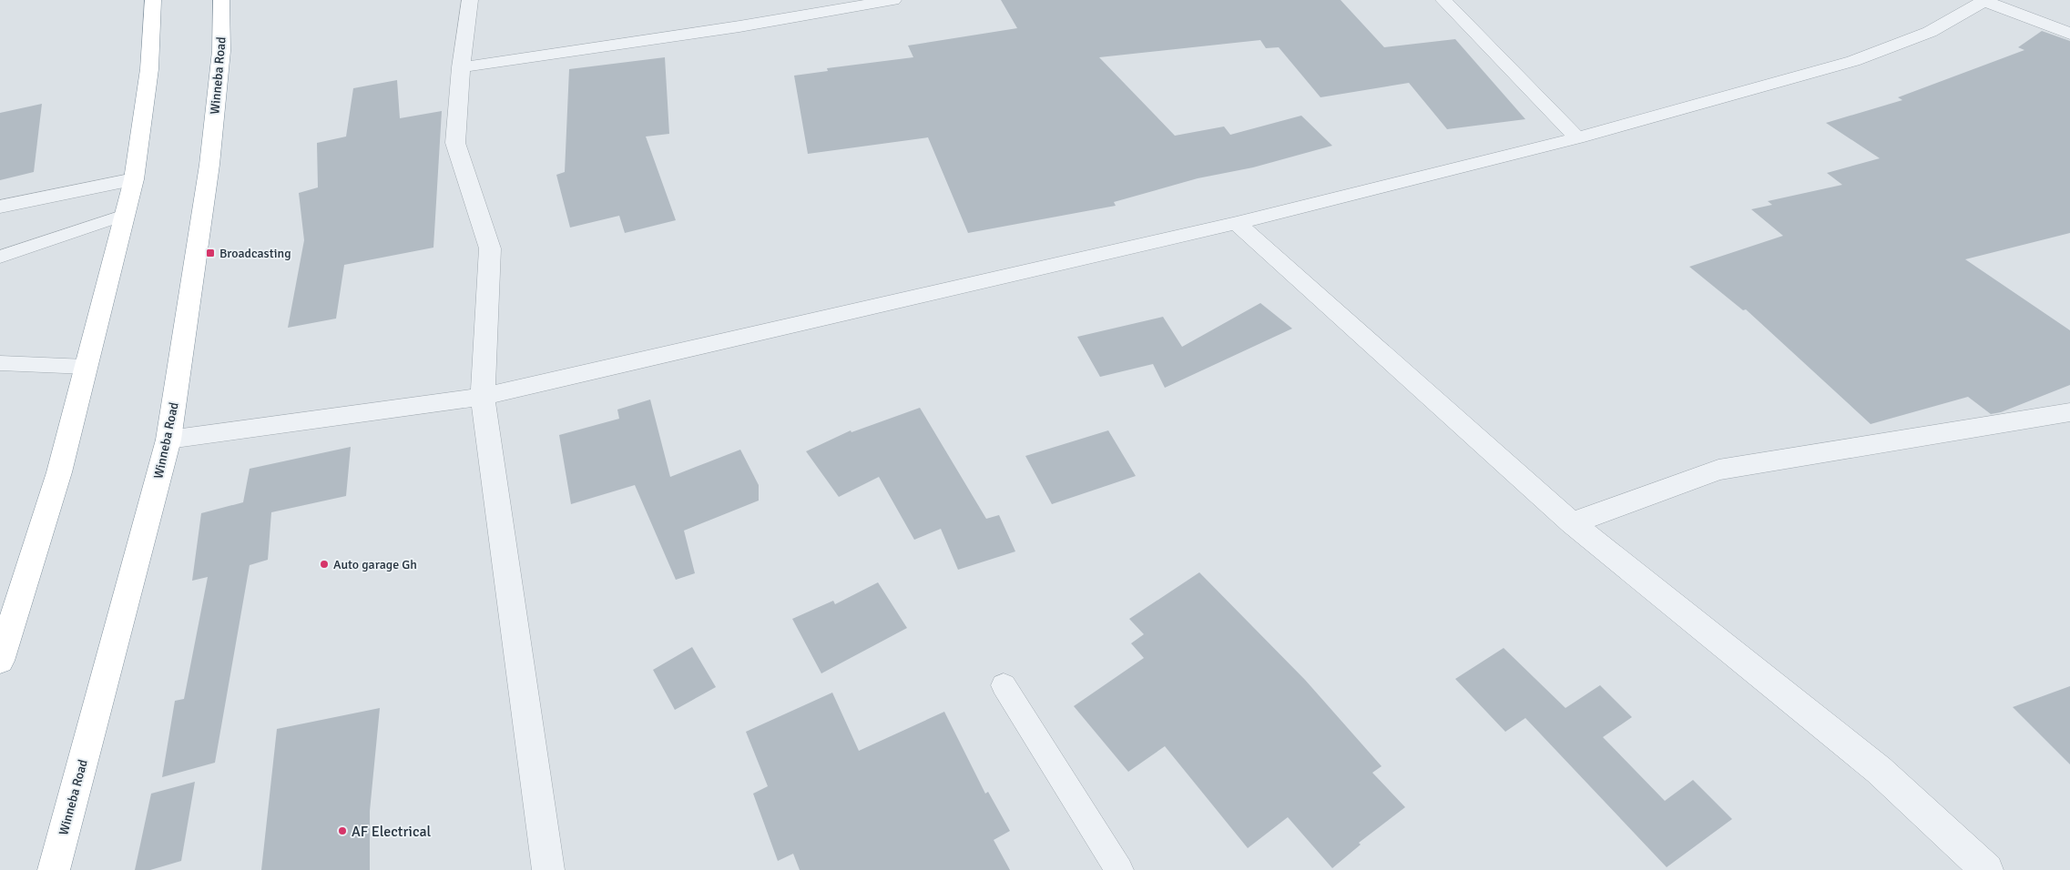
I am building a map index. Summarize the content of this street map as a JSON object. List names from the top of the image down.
{
  "streets": {
    "highway": ["Winneba Road"]
  },
  "places": {
    "transit": ["Broadcasting"],
    "other": ["Auto garage Gh", "AF Electrical"]
  }
}
